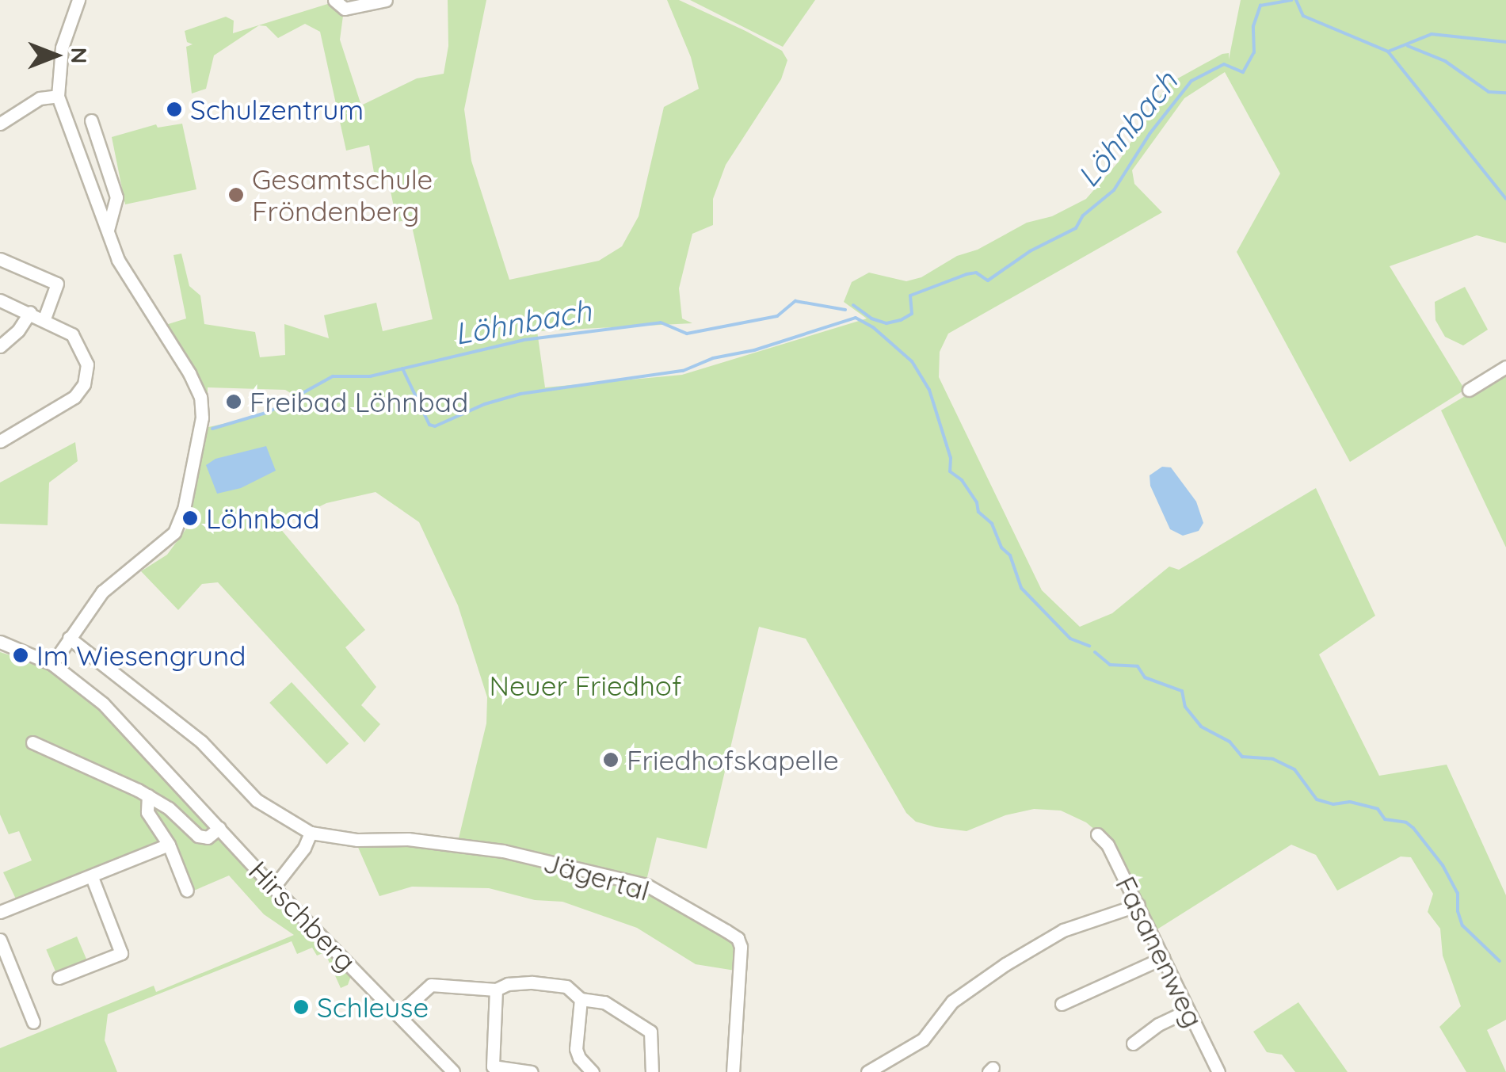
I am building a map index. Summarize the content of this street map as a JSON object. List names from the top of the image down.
{
  "streets": {
    "street": ["Jägertal", "Hirschberg", "Fasanenweg"]
  },
  "water": ["Löhnbach"],
  "parks": ["Neuer Friedhof"],
  "places": [
    "Schulzentrum",
    "Gesamtschule Fröndenberg",
    "Freibad Löhnbad",
    "Löhnbad",
    "Im Wiesengrund",
    "Friedhofskapelle",
    "Schleuse"
  ],
  "north": "right"
}
